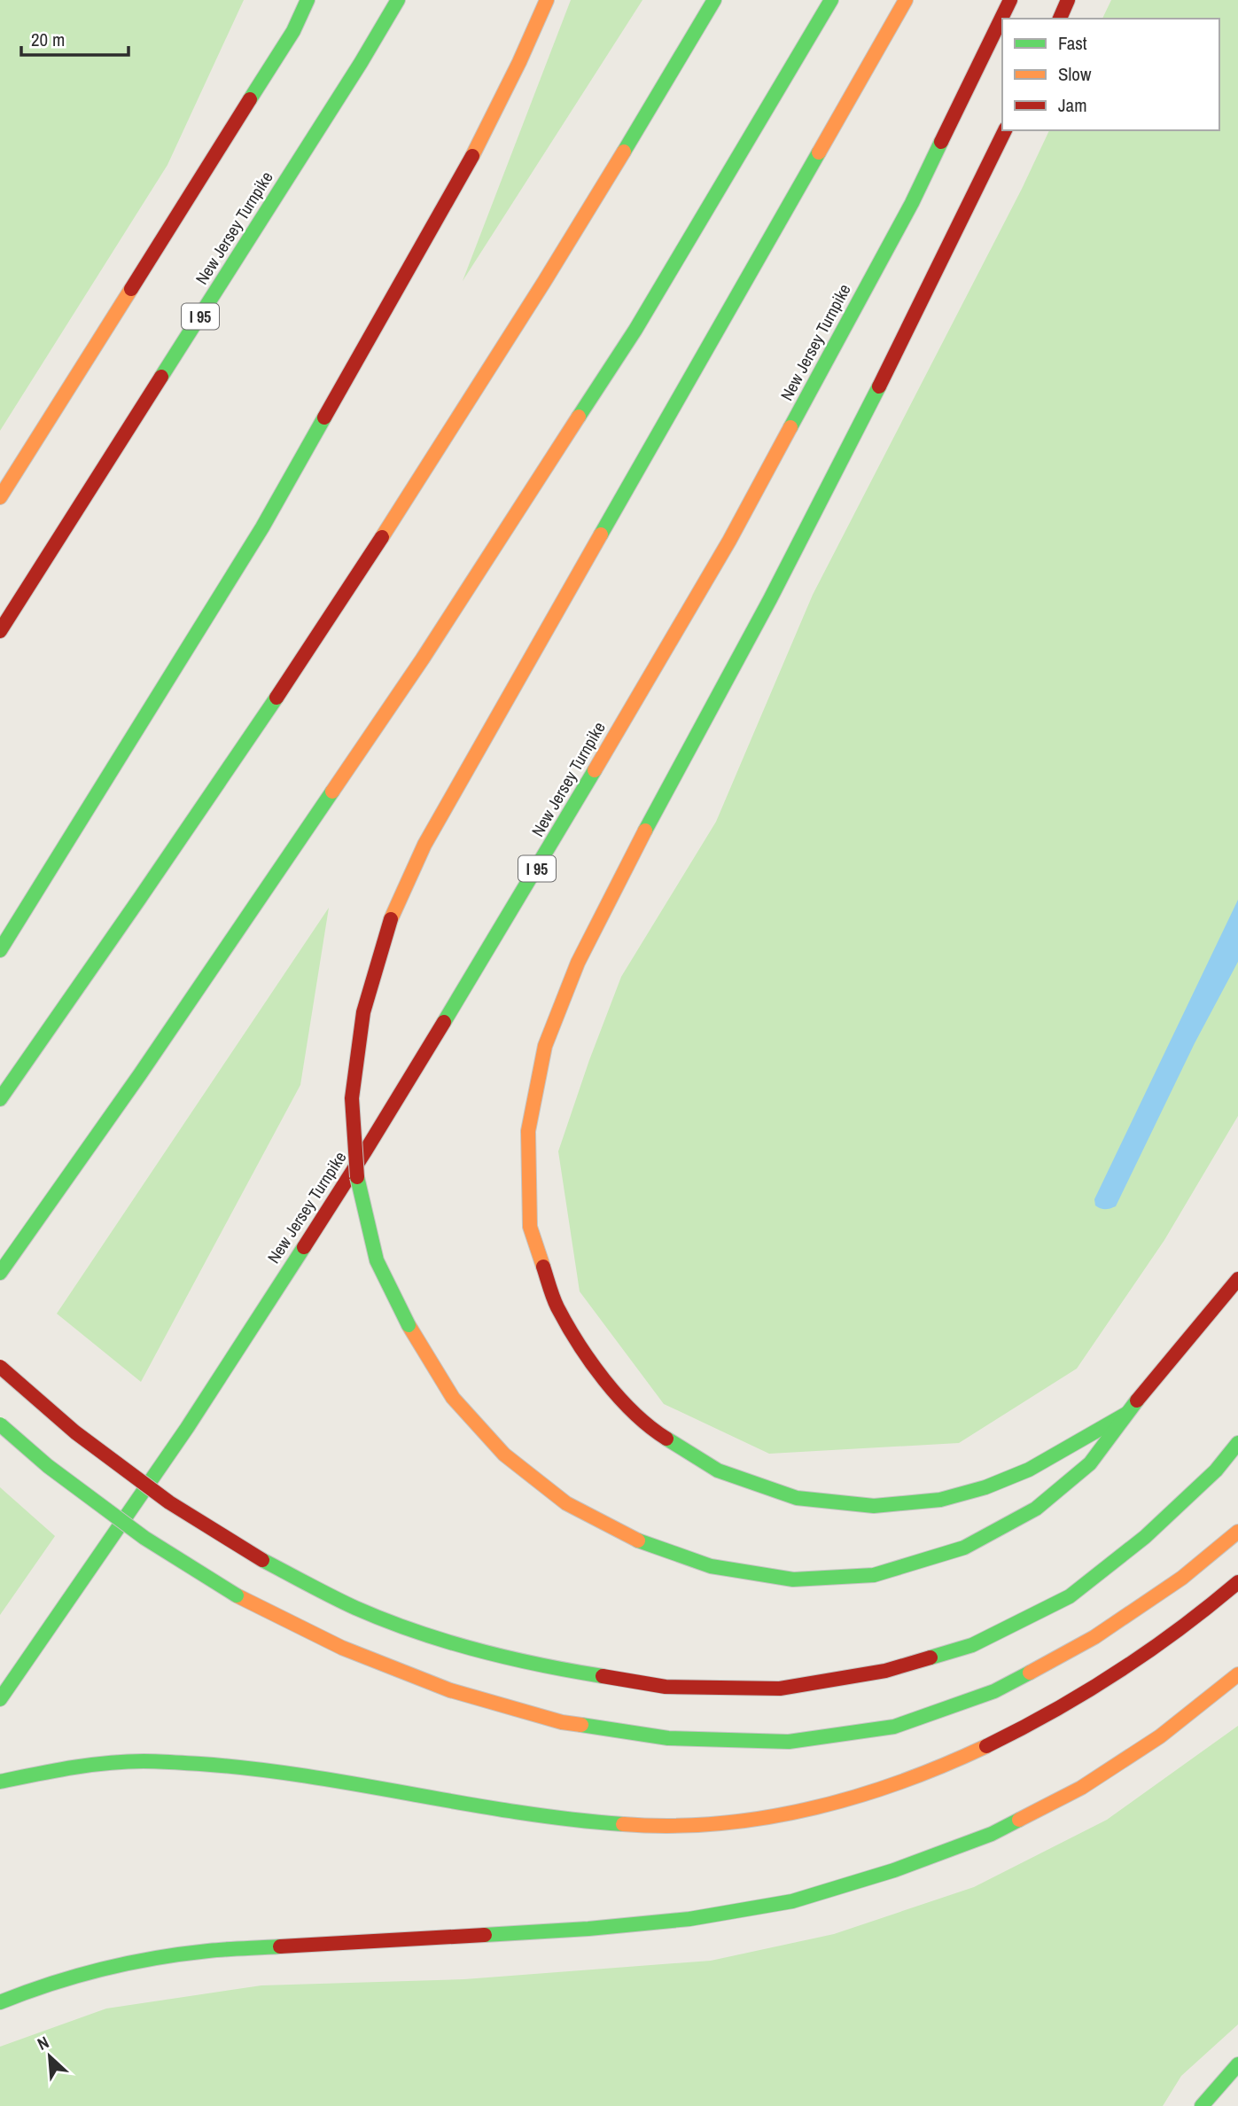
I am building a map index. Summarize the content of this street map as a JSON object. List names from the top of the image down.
{
  "streets": {
    "main road": ["New Jersey Turnpike", "I 95"]
  },
  "legend": ["Fast", "Slow", "Jam"],
  "scale_bar": "20 m",
  "north": "top left"
}
